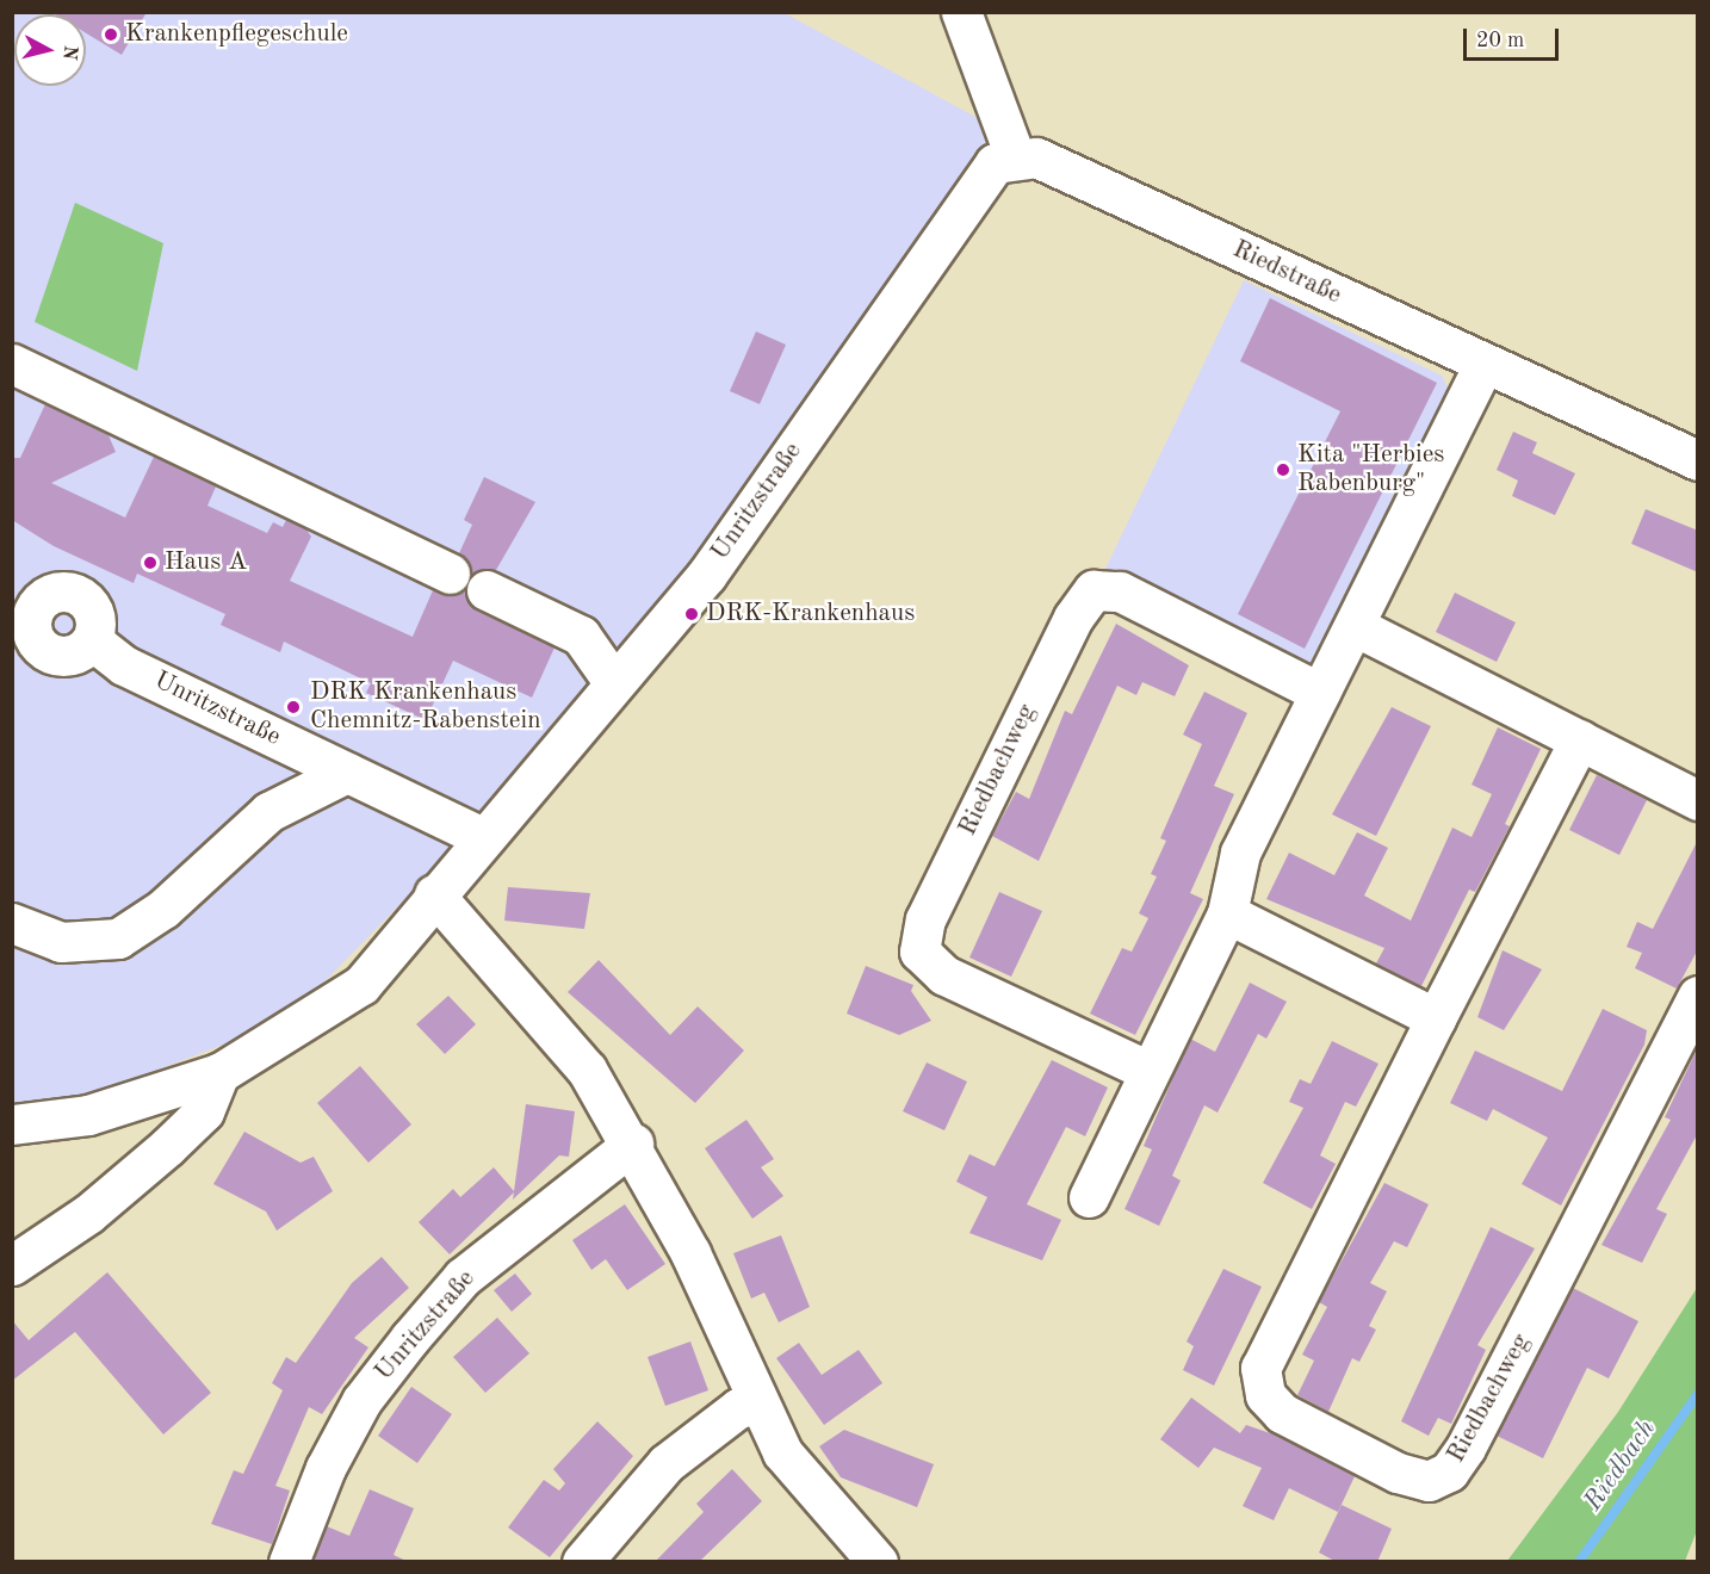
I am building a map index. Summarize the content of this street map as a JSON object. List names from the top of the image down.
{
  "streets": {
    "street": ["Riedstraße", "Unritzstraße", "Riedbachweg"]
  },
  "crossings": [
    ["Riedstraße", "Unritzstraße"]
  ],
  "water": ["Riedbach"],
  "places": [
    "Krankenpflegeschule",
    "Kita \"Herbies Rabenburg\"",
    "Haus A",
    "DRK-Krankenhaus",
    "DRK Krankenhaus Chemnitz-Rabenstein"
  ],
  "scale_bar": "20 m",
  "north": "right"
}
